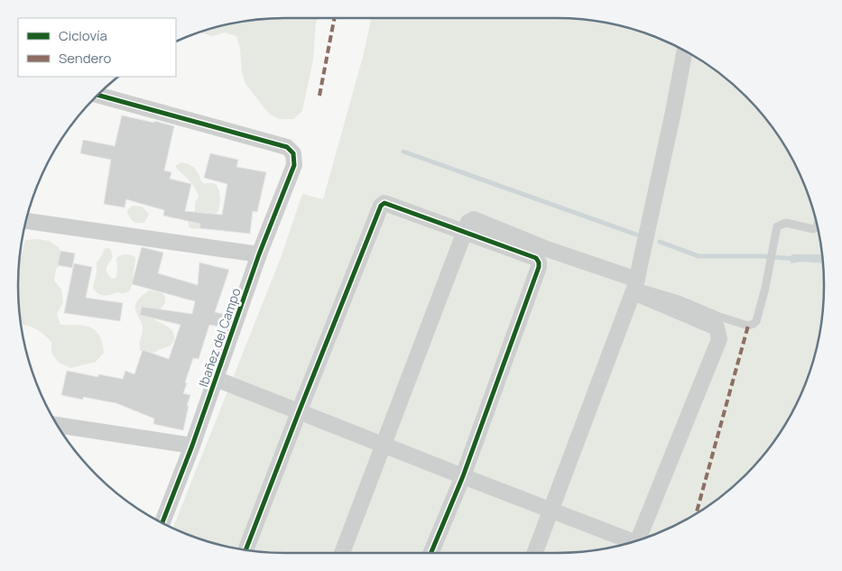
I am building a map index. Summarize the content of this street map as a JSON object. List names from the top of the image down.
{
  "streets": {
    "street": ["Ibañez del Campo"]
  },
  "legend": ["Ciclovía", "Sendero"]
}
